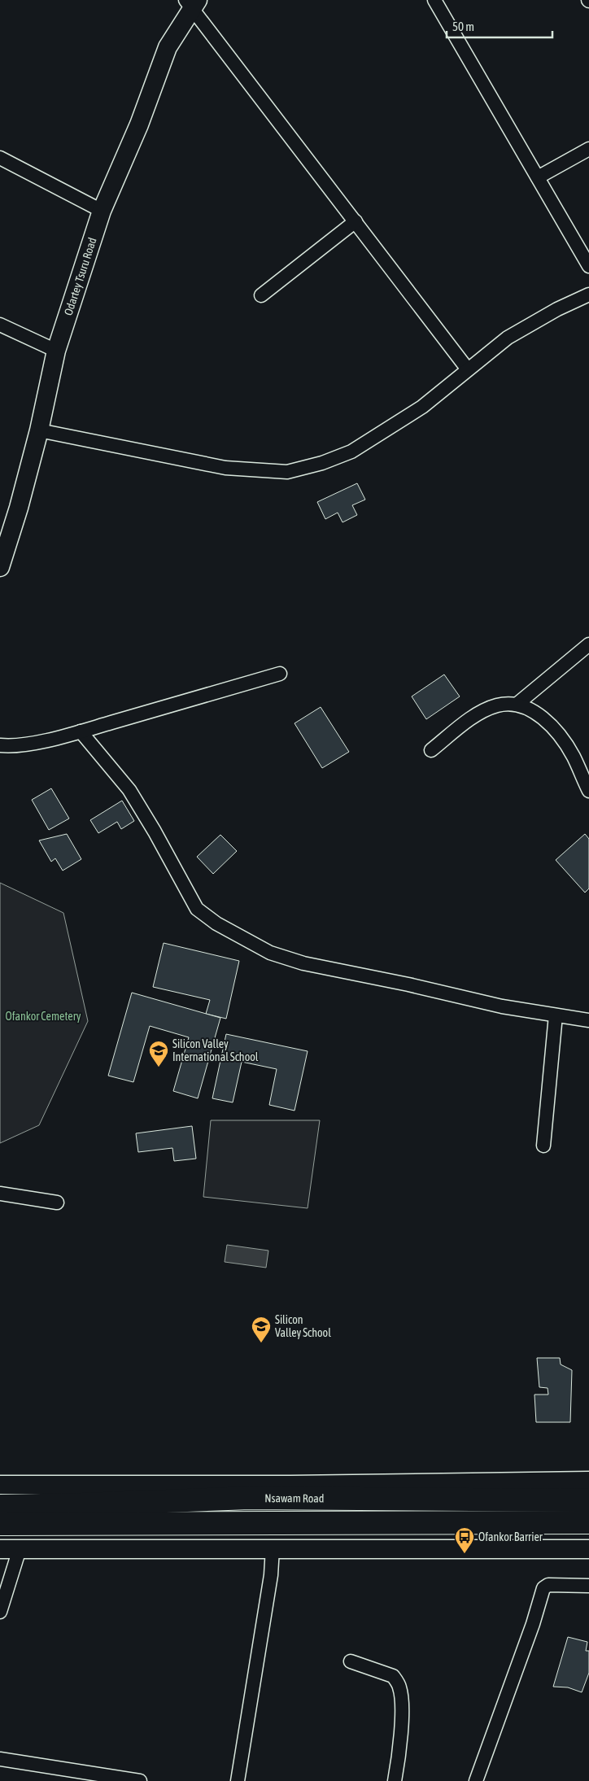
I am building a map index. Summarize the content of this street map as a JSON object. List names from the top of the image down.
{
  "streets": {
    "highway": ["Nsawam Road"],
    "main road": ["Odartey Tsuru Road"]
  },
  "parks": ["Ofankor Cemetery"],
  "places": {
    "school or university": ["Silicon Valley International School", "Silicon Valley School"],
    "bus stop": ["Ofankor Barrier"]
  },
  "scale_bar": "50 m"
}
